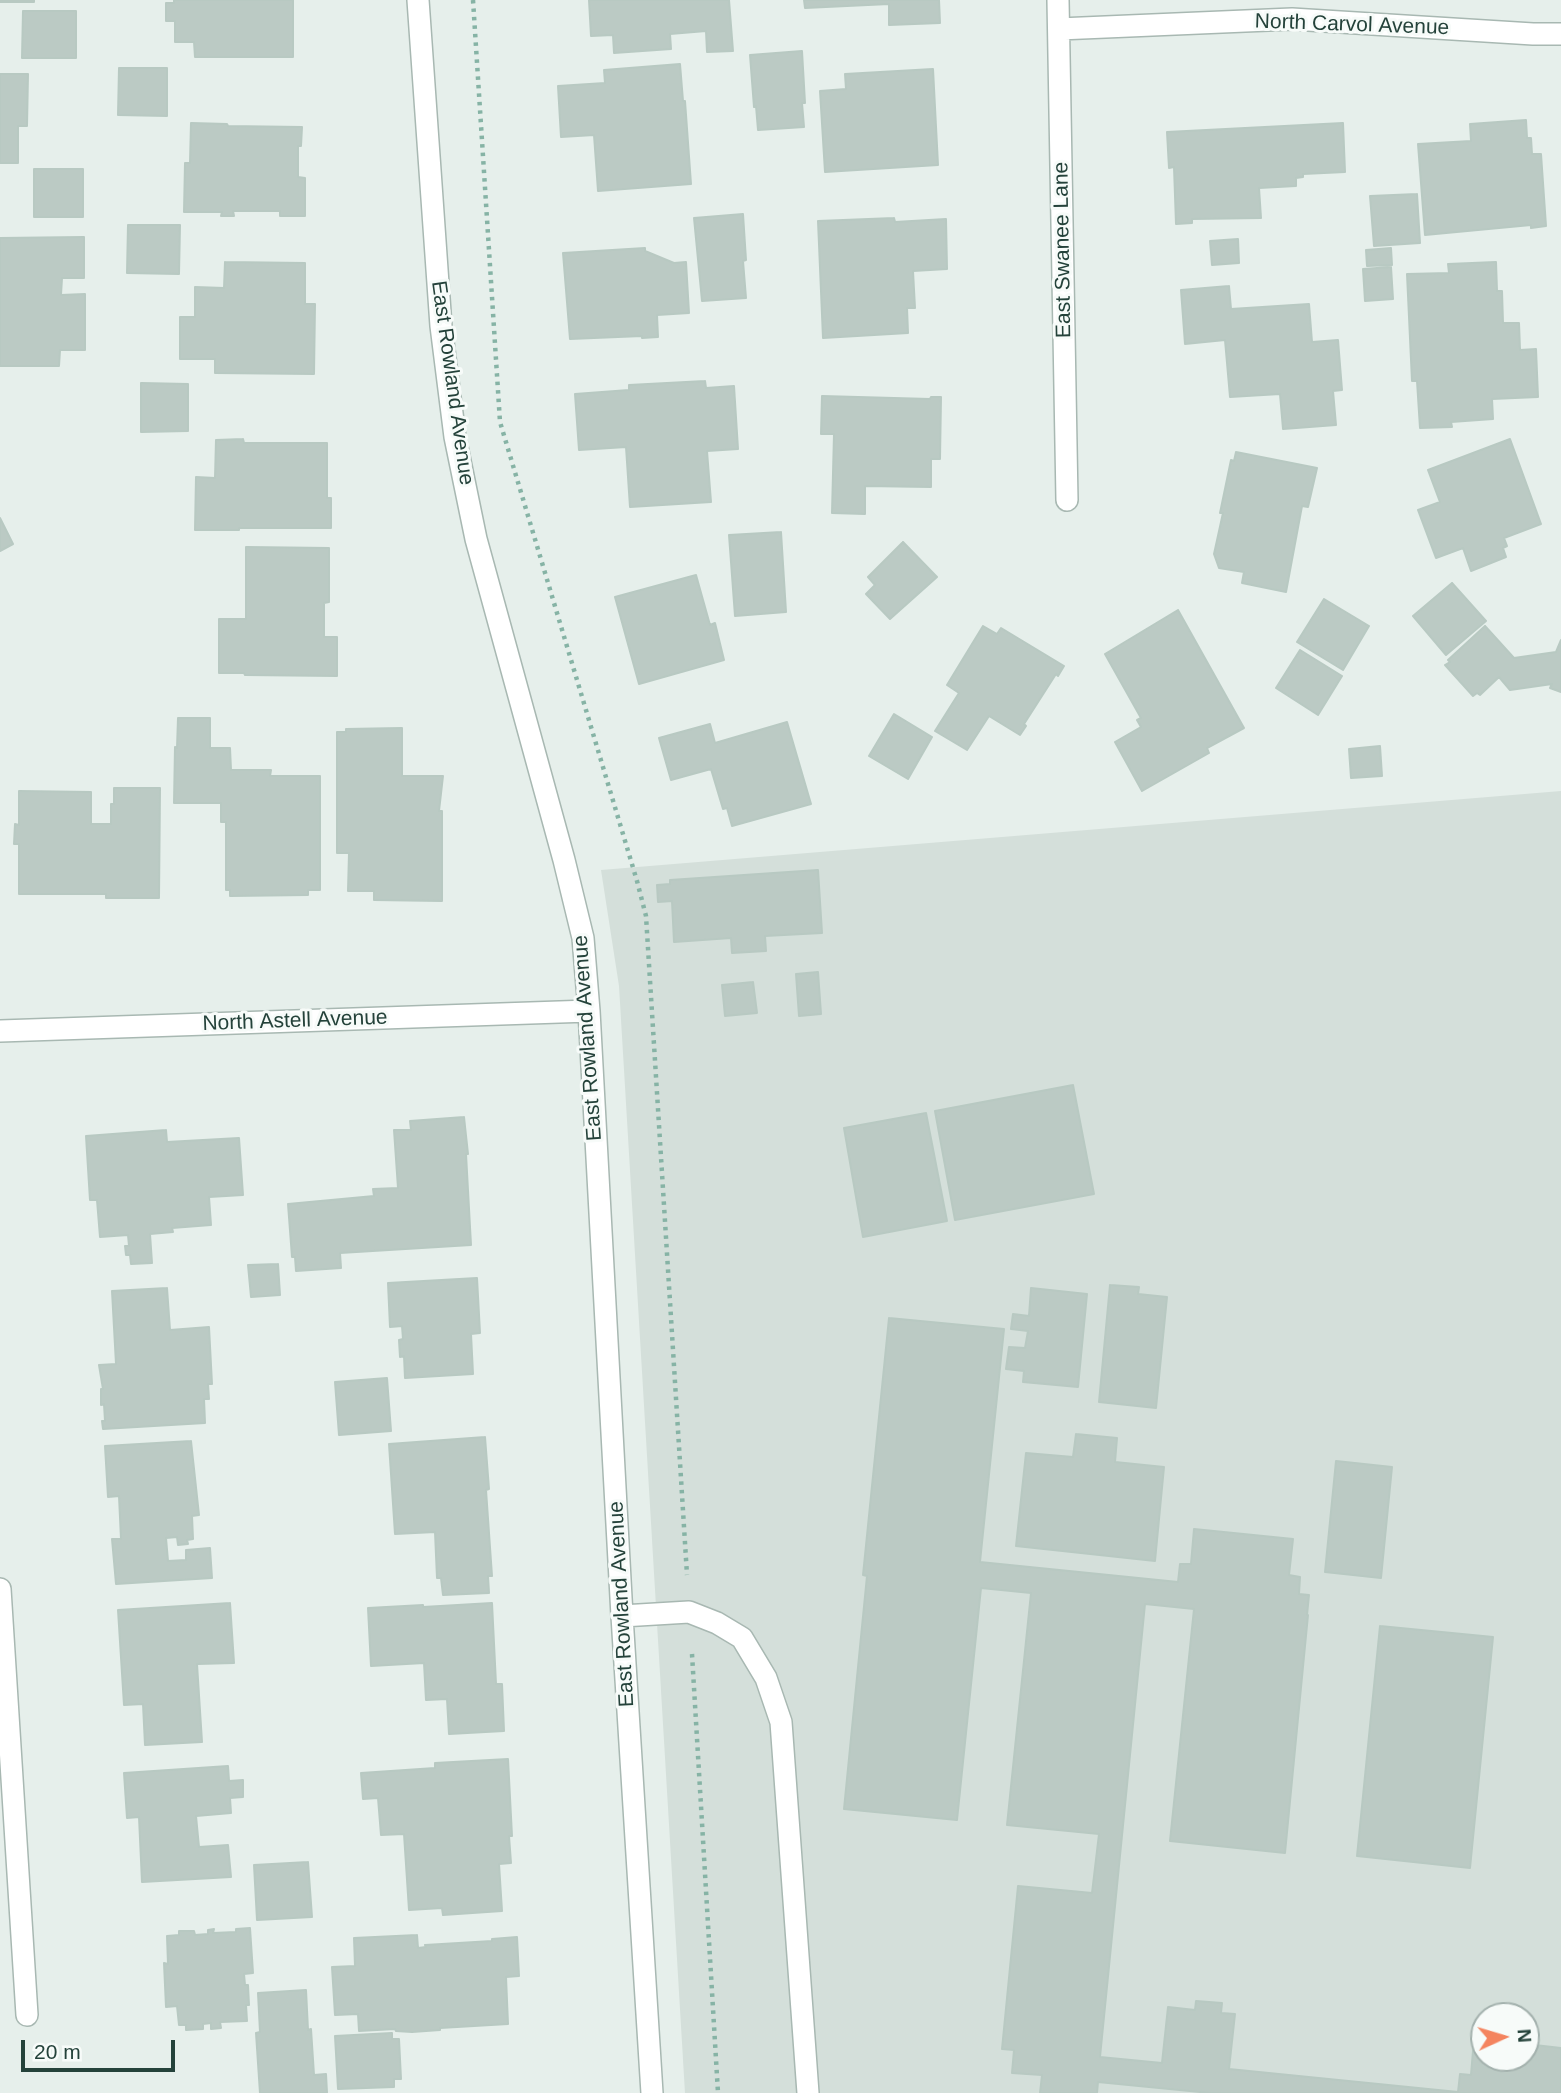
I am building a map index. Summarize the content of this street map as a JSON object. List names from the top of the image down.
{
  "streets": {
    "street": [
      "North Carvol Avenue",
      "East Swanee Lane",
      "East Rowland Avenue",
      "North Astell Avenue"
    ]
  },
  "crossings": [
    ["North Carvol Avenue", "East Swanee Lane"],
    ["East Rowland Avenue", "North Astell Avenue"]
  ],
  "scale_bar": "20 m",
  "north": "right"
}
